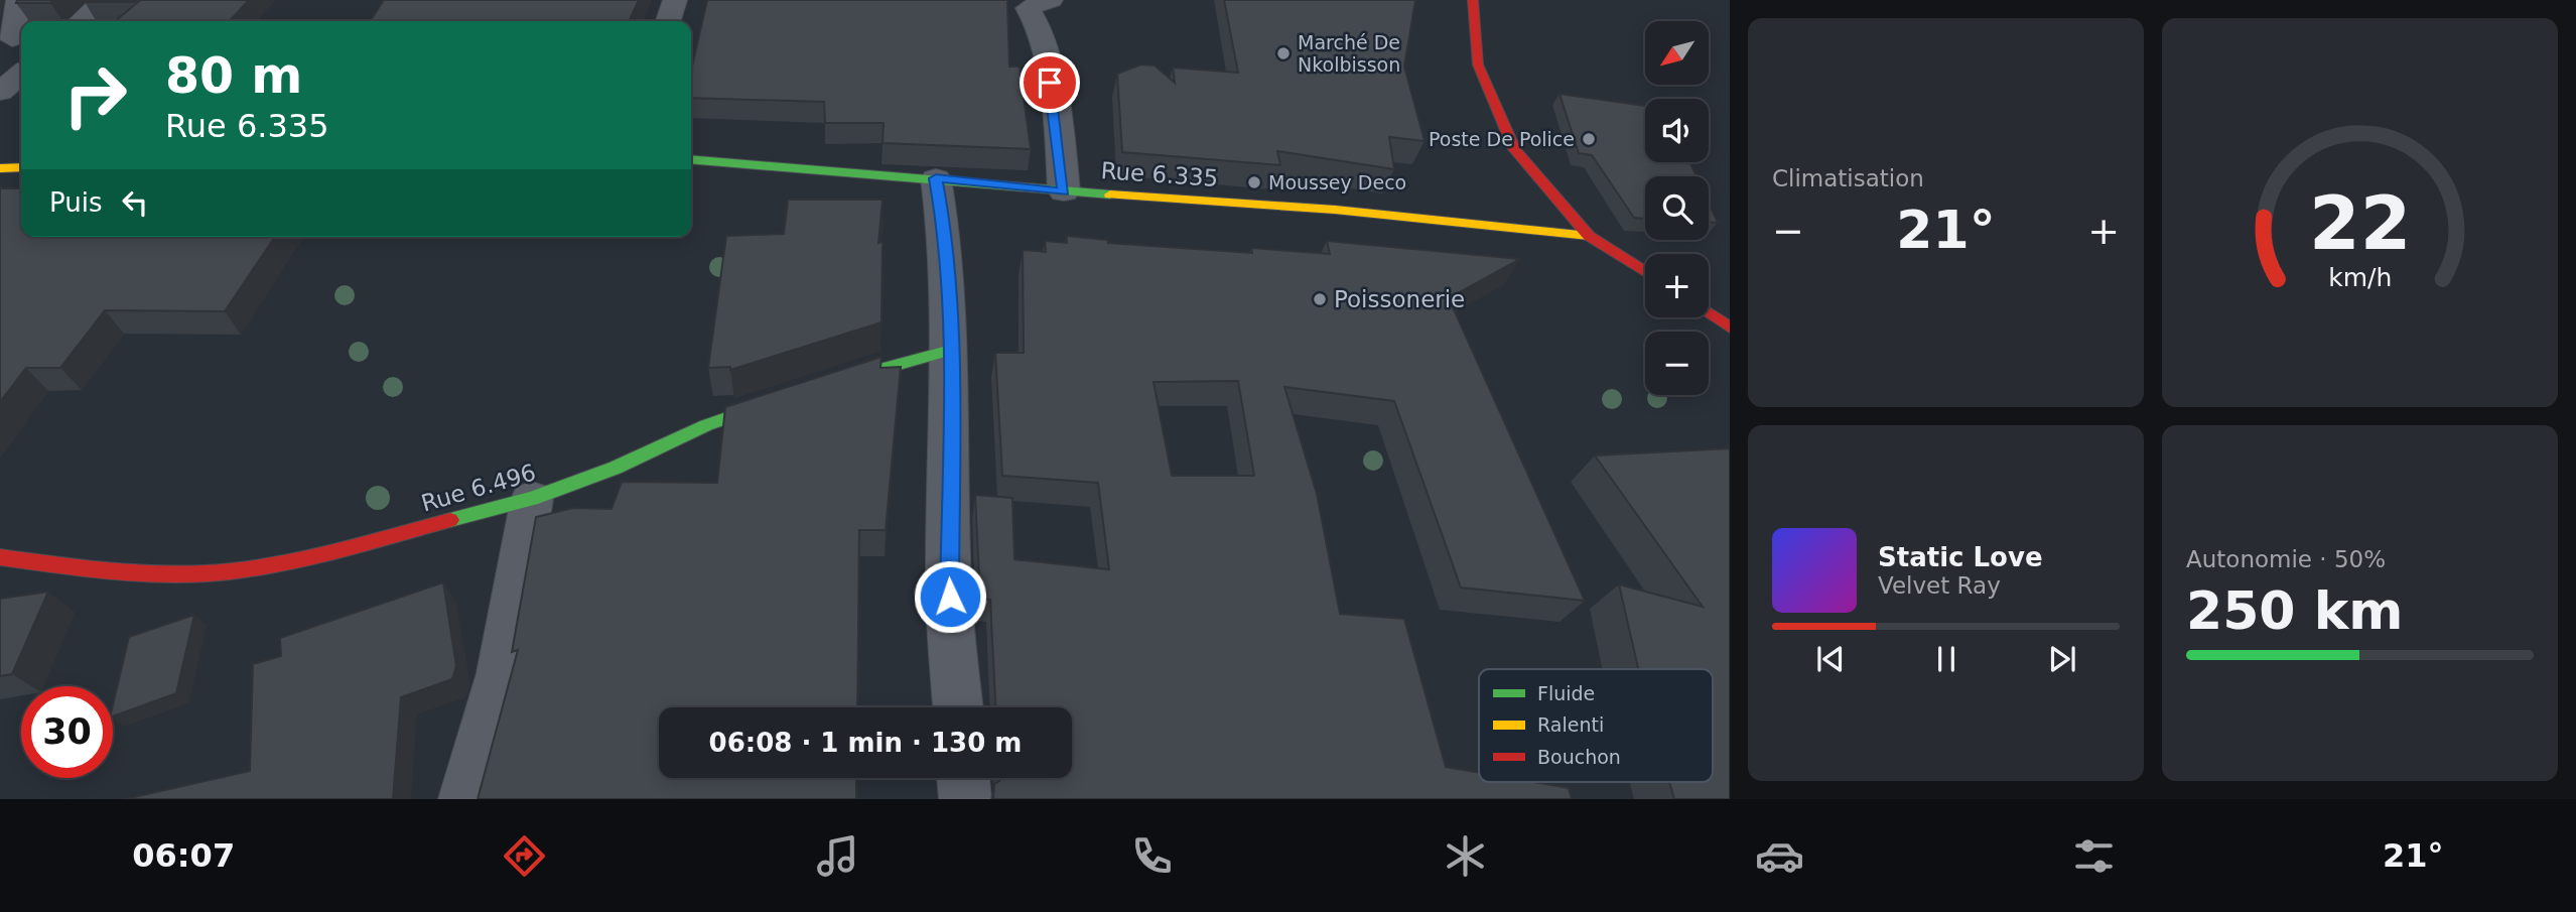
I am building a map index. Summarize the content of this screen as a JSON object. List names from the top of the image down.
{
  "streets": {
    "street": ["Rue 6.335", "Rue 6.496"]
  },
  "places": [
    "Marché De Nkolbisson",
    "Poste De Police",
    "Moussey Deco",
    "Poissonerie"
  ],
  "legend": ["Fluide", "Ralenti", "Bouchon"],
  "north": "bottom left",
  "page": {
    "tile": [
      "Climatisation",
      ["Autonomie · 50%", "250 km"]
    ],
    "map_buttons": ["+", "−"],
    "turn": ["80 m", "Rue 6.335"],
    "then": "Puis",
    "heat": ["−", "21°", "+"],
    "song": ["Static Love", "Velvet Ray"],
    "limit": "30",
    "trip": "06:08 · 1 min · 130 m",
    "tabs": ["06:07", "21°"],
    "gauge": ["22", "km/h"]
  }
}
